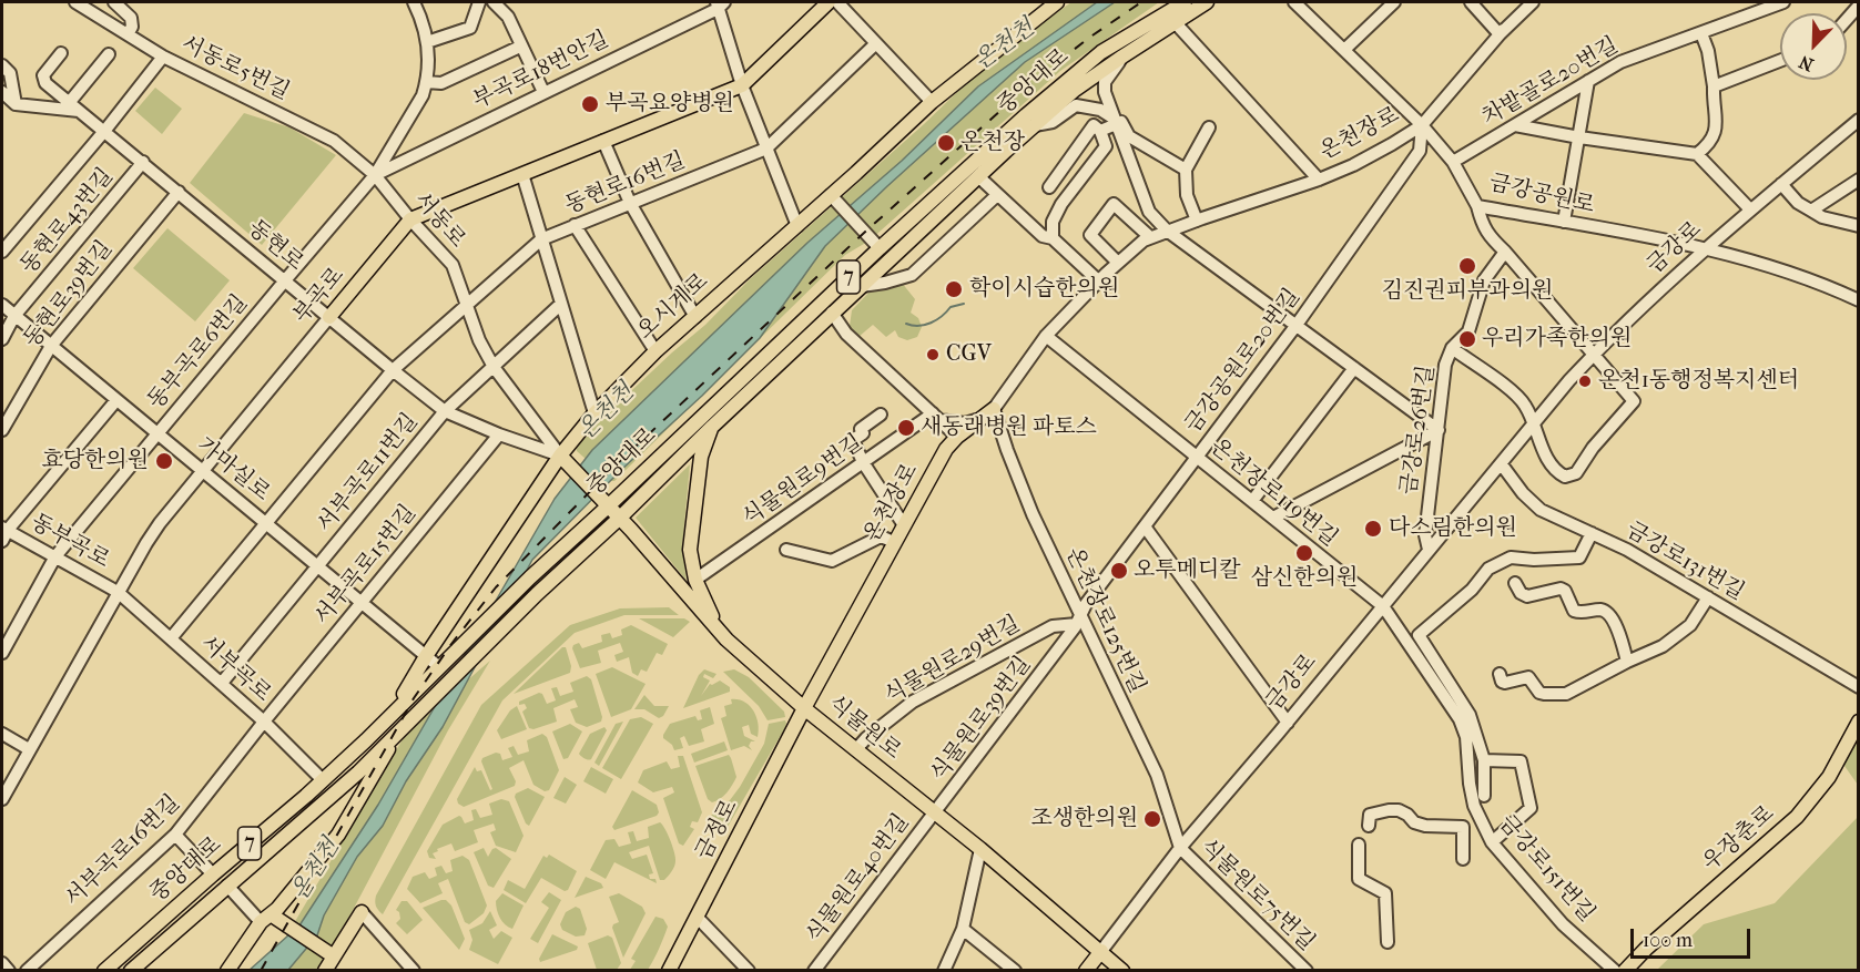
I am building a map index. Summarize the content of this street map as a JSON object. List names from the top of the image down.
{
  "streets": {
    "main road": [
      "중앙대로",
      "온천장로",
      "금강로",
      "7",
      "부곡로",
      "오시게로",
      "식물원로",
      "금정로",
      "우장춘로"
    ],
    "street": [
      "서동로5번길",
      "부곡로18번안길",
      "차밭골로20번길",
      "동현로16번길",
      "금강공원로",
      "서동로",
      "동현로43번길",
      "동현로",
      "동현로39번길",
      "동부곡로6번길",
      "금강공원로20번길",
      "금강로26번길",
      "가마실로",
      "서부곡로11번길",
      "식물원로9번길",
      "온천장로119번길",
      "동부곡로",
      "금강로131번길",
      "서부곡로15번길",
      "온천장로125번길",
      "식물원로29번길",
      "서부곡로",
      "식물원로39번길",
      "서부곡로16번길",
      "금강로151번길",
      "식물원로40번길",
      "식물원로75번길"
    ]
  },
  "crossings": [
    ["서동로5번길", "부곡로18번안길"],
    ["서동로5번길", "서동로"],
    ["서동로5번길", "동부곡로6번길"],
    ["부곡로18번안길", "서동로"],
    ["부곡로18번안길", "동부곡로6번길"],
    ["중앙대로", "오시게로"],
    ["중앙대로", "가마실로"],
    ["중앙대로", "서부곡로"],
    ["중앙대로", "식물원로"],
    ["차밭골로20번길", "금강공원로"],
    ["온천장로", "금강공원로"],
    ["온천장로", "금강공원로20번길"],
    ["온천장로", "온천장로119번길"],
    ["온천장로", "온천장로125번길"],
    ["온천장로", "식물원로"],
    ["온천장로", "금정로"],
    ["동현로16번길", "서동로"],
    ["동현로16번길", "동현로"],
    ["동현로16번길", "가마실로"],
    ["동현로16번길", "서부곡로"],
    ["금강공원로", "금강로"],
    ["금강공원로", "금강공원로20번길"],
    ["서동로", "동현로"],
    ["서동로", "부곡로"],
    ["서동로", "오시게로"],
    ["서동로", "동부곡로6번길"],
    ["서동로", "서부곡로11번길"],
    ["서동로", "식물원로"],
    ["동현로43번길", "동현로"],
    ["동현로43번길", "가마실로"],
    ["동현로", "동현로39번길"],
    ["동현로", "부곡로"],
    ["동현로", "오시게로"],
    ["동현로", "동부곡로6번길"],
    ["동현로", "서부곡로11번길"],
    ["동현로", "서부곡로15번길"],
    ["동현로", "식물원로"],
    ["금강로", "금강로26번길"],
    ["금강로", "온천장로119번길"],
    ["금강로", "금강로131번길"],
    ["금강로", "온천장로125번길"],
    ["금강로", "식물원로"],
    ["금강로", "금강로151번길"],
    ["금강로", "식물원로75번길"],
    ["동현로39번길", "가마실로"],
    ["부곡로", "가마실로"],
    ["부곡로", "동부곡로"],
    ["부곡로", "서부곡로"],
    ["오시게로", "가마실로"],
    ["오시게로", "식물원로"],
    ["동부곡로6번길", "가마실로"],
    ["동부곡로6번길", "동부곡로"],
    ["금강공원로20번길", "온천장로119번길"],
    ["금강공원로20번길", "온천장로125번길"],
    ["금강공원로20번길", "식물원로29번길"],
    ["금강공원로20번길", "식물원로39번길"],
    ["가마실로", "서부곡로11번길"],
    ["가마실로", "서부곡로15번길"],
    ["서부곡로11번길", "서부곡로"],
    ["온천장로119번길", "금강로151번길"],
    ["동부곡로", "서부곡로"],
    ["서부곡로15번길", "서부곡로"],
    ["서부곡로15번길", "서부곡로16번길"],
    ["온천장로125번길", "식물원로29번길"],
    ["온천장로125번길", "식물원로39번길"],
    ["온천장로125번길", "식물원로75번길"],
    ["식물원로29번길", "식물원로39번길"],
    ["식물원로29번길", "식물원로"],
    ["서부곡로", "서부곡로16번길"],
    ["식물원로39번길", "식물원로"],
    ["식물원로39번길", "식물원로40번길"],
    ["식물원로", "금정로"],
    ["식물원로", "식물원로40번길"]
  ],
  "water": ["온천천"],
  "places": [
    "부곡요양병원",
    "온천장",
    "김진권피부과의원",
    "학이시습한의원",
    "우리가족한의원",
    "CGV",
    "온천1동행정복지센터",
    "새동래병원 파토스",
    "효당한의원",
    "다스림한의원",
    "삼신한의원",
    "오투메디칼",
    "조생한의원"
  ],
  "scale_bar": "100 m",
  "north": "bottom left"
}
